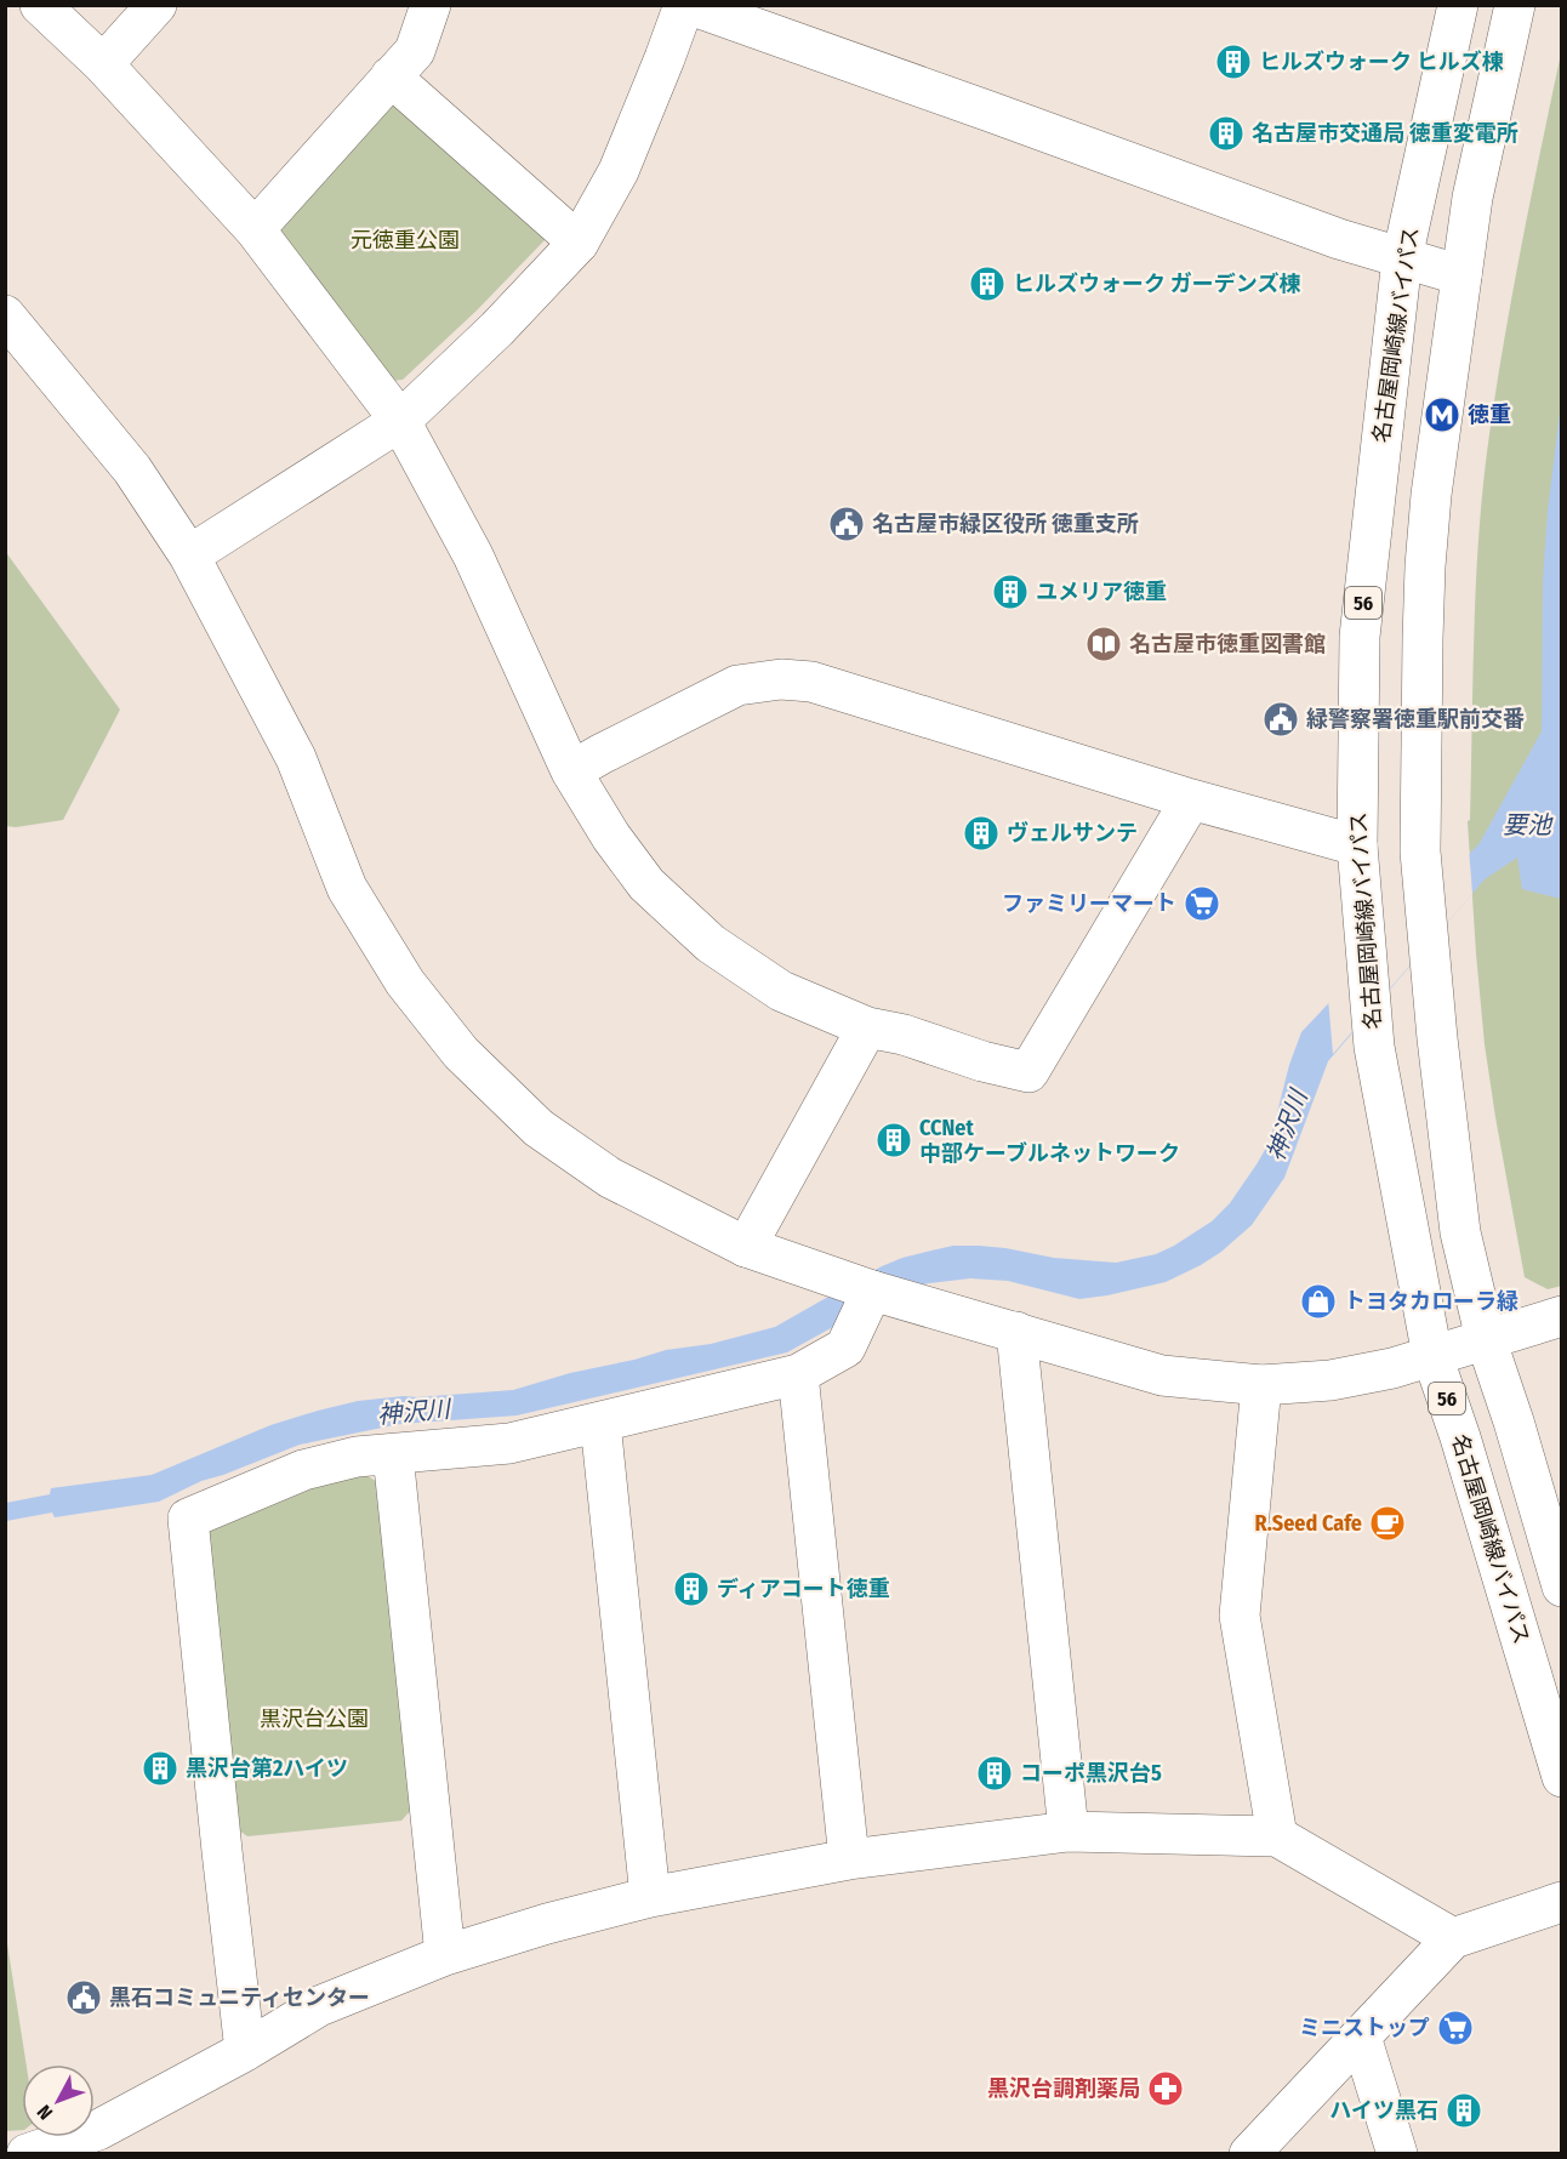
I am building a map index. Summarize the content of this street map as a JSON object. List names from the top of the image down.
{
  "streets": {
    "street": ["名古屋岡崎線バイパス", "56"]
  },
  "water": ["要池", "神沢川"],
  "parks": ["元徳重公園", "黒沢台公園"],
  "places": {
    "building": [
      "ヒルズウォーク ヒルズ棟",
      "名古屋市交通局 徳重変電所",
      "ヒルズウォーク ガーデンズ棟",
      "ユメリア徳重",
      "ヴェルサンテ",
      "CCNet 中部ケーブルネットワーク",
      "ディアコート徳重",
      "黒沢台第2ハイツ",
      "コーポ黒沢台5",
      "ハイツ黒石"
    ],
    "metro station": ["徳重"],
    "public building": ["名古屋市緑区役所 徳重支所", "緑警察署徳重駅前交番", "黒石コミュニティセンター"],
    "library": ["名古屋市徳重図書館"],
    "supermarket": ["ファミリーマート", "ミニストップ"],
    "shop": ["トヨタカローラ緑"],
    "cafe": ["R.Seed Cafe"],
    "pharmacy": ["黒沢台調剤薬局"]
  },
  "north": "bottom left"
}
